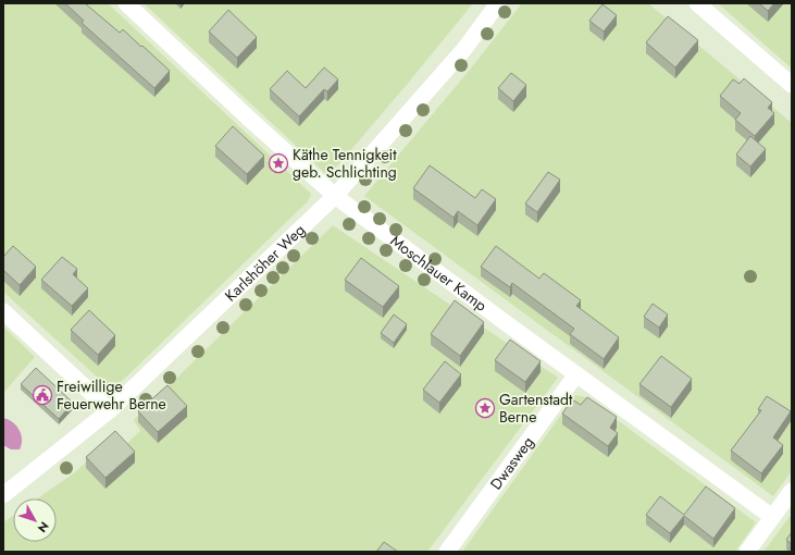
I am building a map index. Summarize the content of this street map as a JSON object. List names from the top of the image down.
{
  "streets": {
    "street": ["Karlshöher Weg", "Moschlauer Kamp", "Dwasweg"]
  },
  "crossings": [
    ["Karlshöher Weg", "Moschlauer Kamp"],
    ["Moschlauer Kamp", "Dwasweg"]
  ],
  "places": {
    "place": ["Käthe Tennigkeit geb. Schlichting", "Gartenstadt Berne"],
    "public building": ["Freiwillige Feuerwehr Berne"]
  },
  "north": "bottom right"
}
